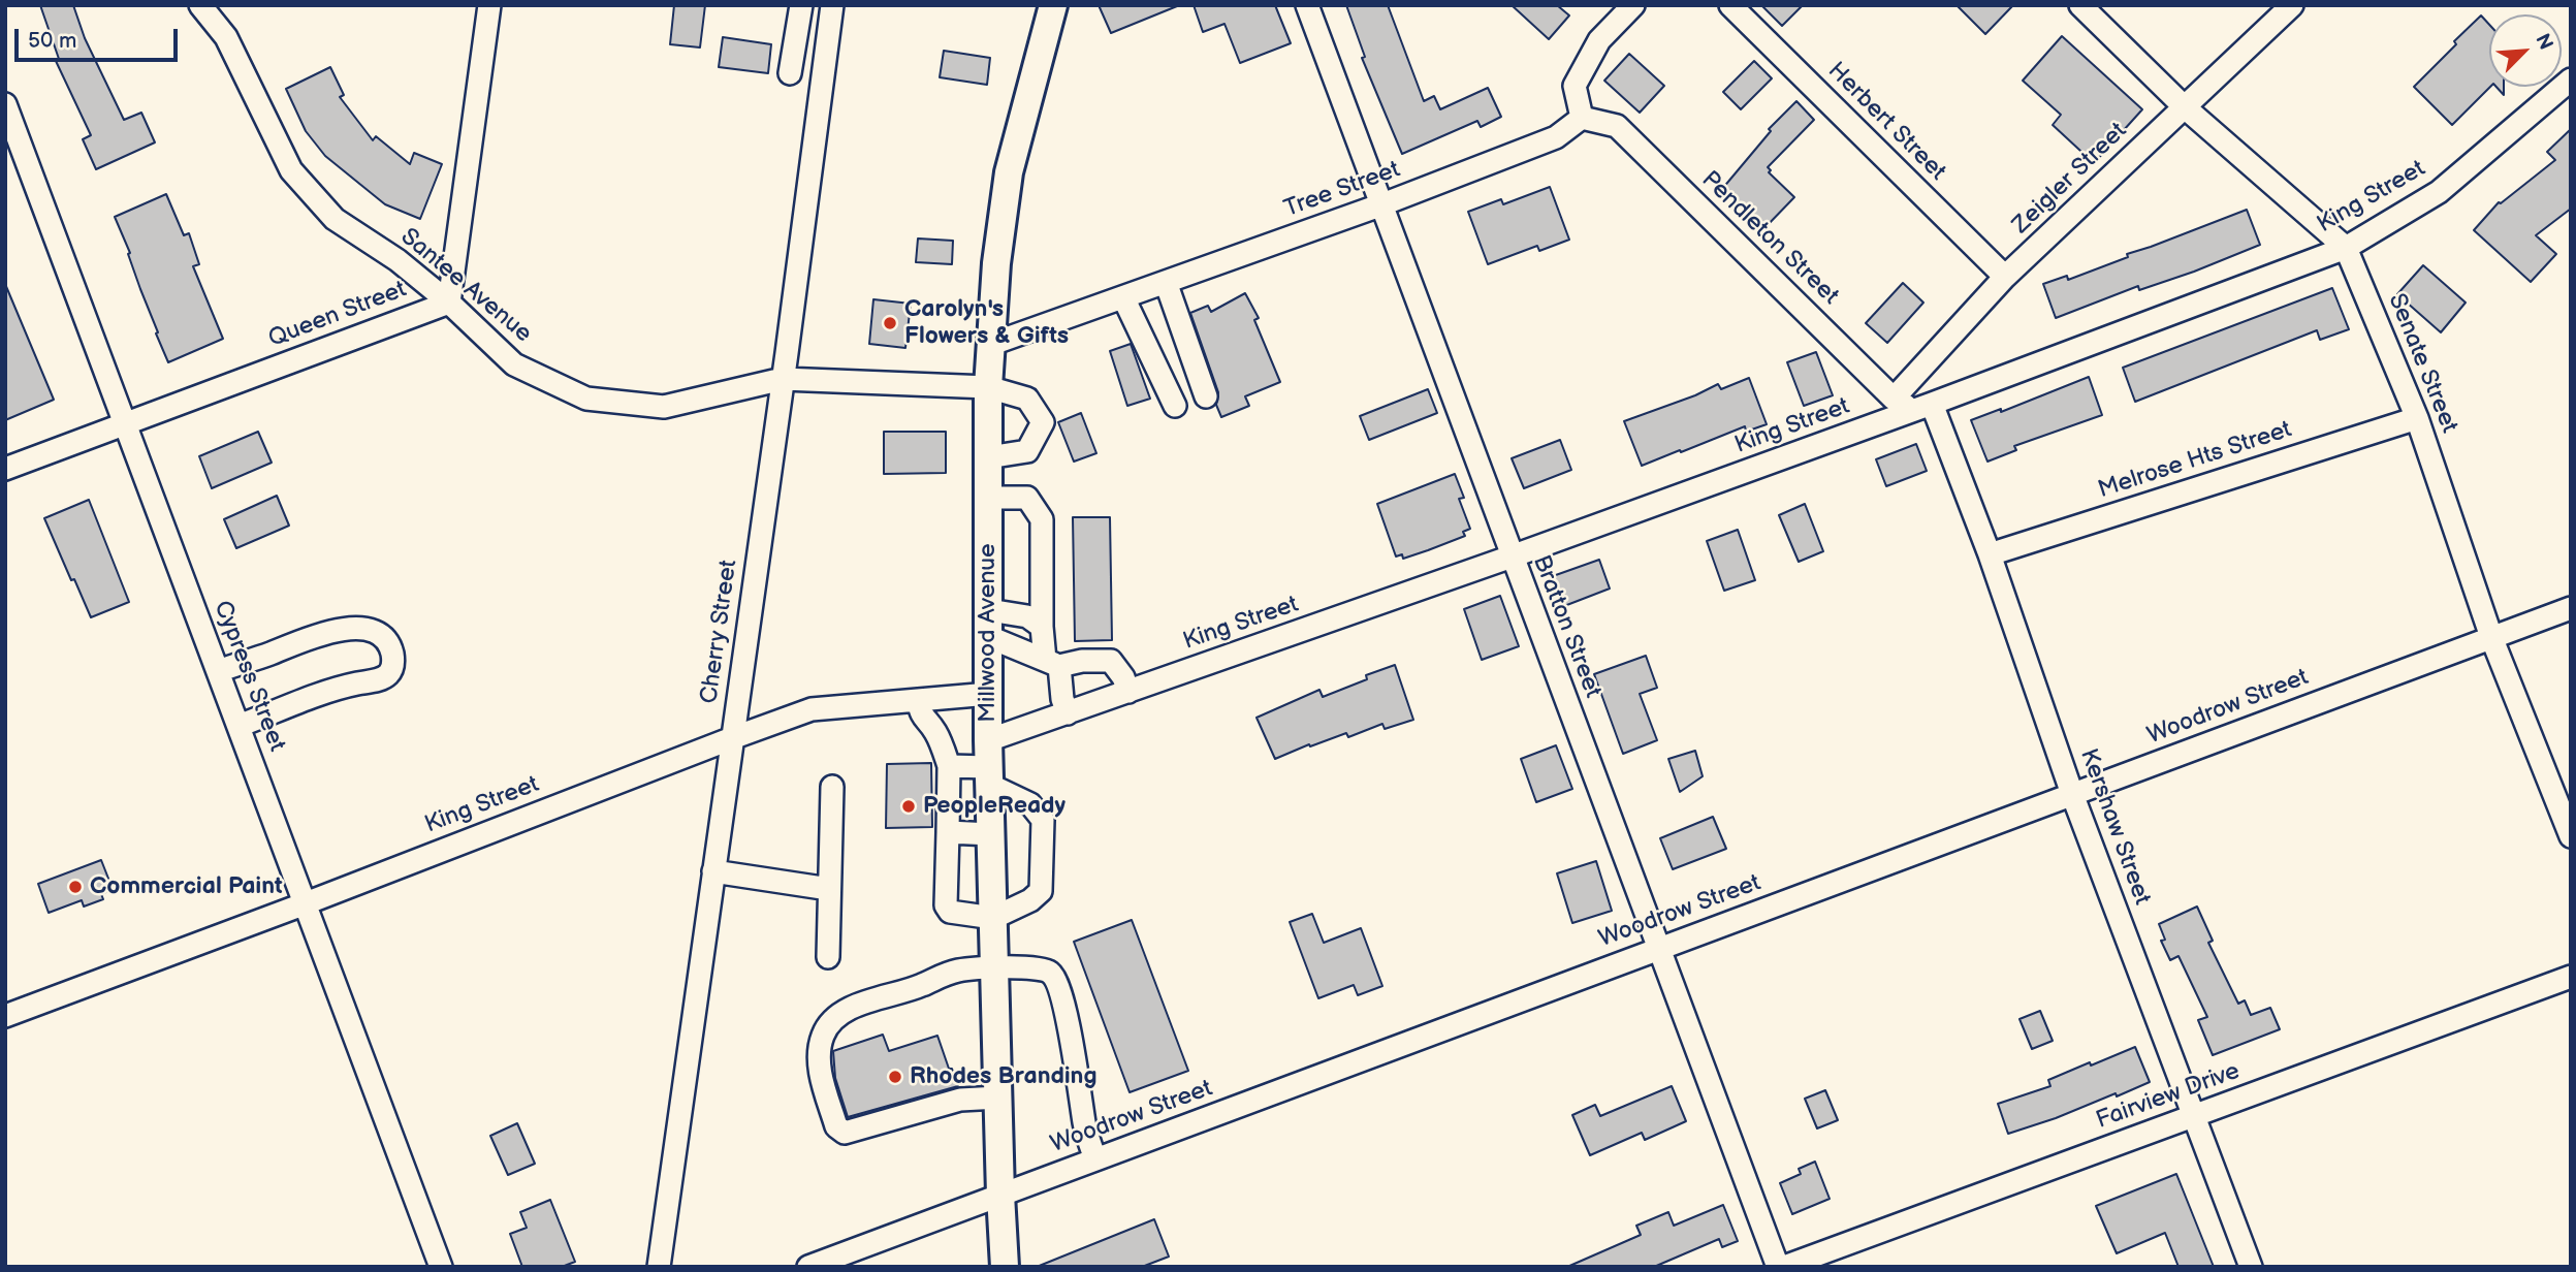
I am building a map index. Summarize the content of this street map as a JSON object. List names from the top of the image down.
{
  "streets": {
    "main road": ["Millwood Avenue"],
    "street": [
      "Herbert Street",
      "Zeigler Street",
      "Tree Street",
      "King Street",
      "Pendleton Street",
      "Santee Avenue",
      "Queen Street",
      "Senate Street",
      "Melrose Hts Street",
      "Bratton Street",
      "Cherry Street",
      "Cypress Street",
      "Woodrow Street",
      "Kershaw Street",
      "Fairview Drive"
    ]
  },
  "crossings": [
    ["Herbert Street", "Zeigler Street"],
    ["Zeigler Street", "Pendleton Street"],
    ["Zeigler Street", "Senate Street"],
    ["Tree Street", "Pendleton Street"],
    ["Tree Street", "Bratton Street"],
    ["Tree Street", "Millwood Avenue"],
    ["King Street", "Pendleton Street"],
    ["King Street", "Senate Street"],
    ["King Street", "Bratton Street"],
    ["King Street", "Cherry Street"],
    ["King Street", "Millwood Avenue"],
    ["King Street", "Cypress Street"],
    ["King Street", "Kershaw Street"],
    ["Pendleton Street", "Kershaw Street"],
    ["Santee Avenue", "Queen Street"],
    ["Santee Avenue", "Cherry Street"],
    ["Santee Avenue", "Millwood Avenue"],
    ["Queen Street", "Cypress Street"],
    ["Senate Street", "Melrose Hts Street"],
    ["Senate Street", "Woodrow Street"],
    ["Melrose Hts Street", "Kershaw Street"],
    ["Bratton Street", "Woodrow Street"],
    ["Millwood Avenue", "Woodrow Street"],
    ["Woodrow Street", "Kershaw Street"],
    ["Kershaw Street", "Fairview Drive"]
  ],
  "places": [
    "Carolyn's Flowers & Gifts",
    "PeopleReady",
    "Commercial Paint",
    "Rhodes Branding"
  ],
  "scale_bar": "50 m",
  "north": "top right"
}
